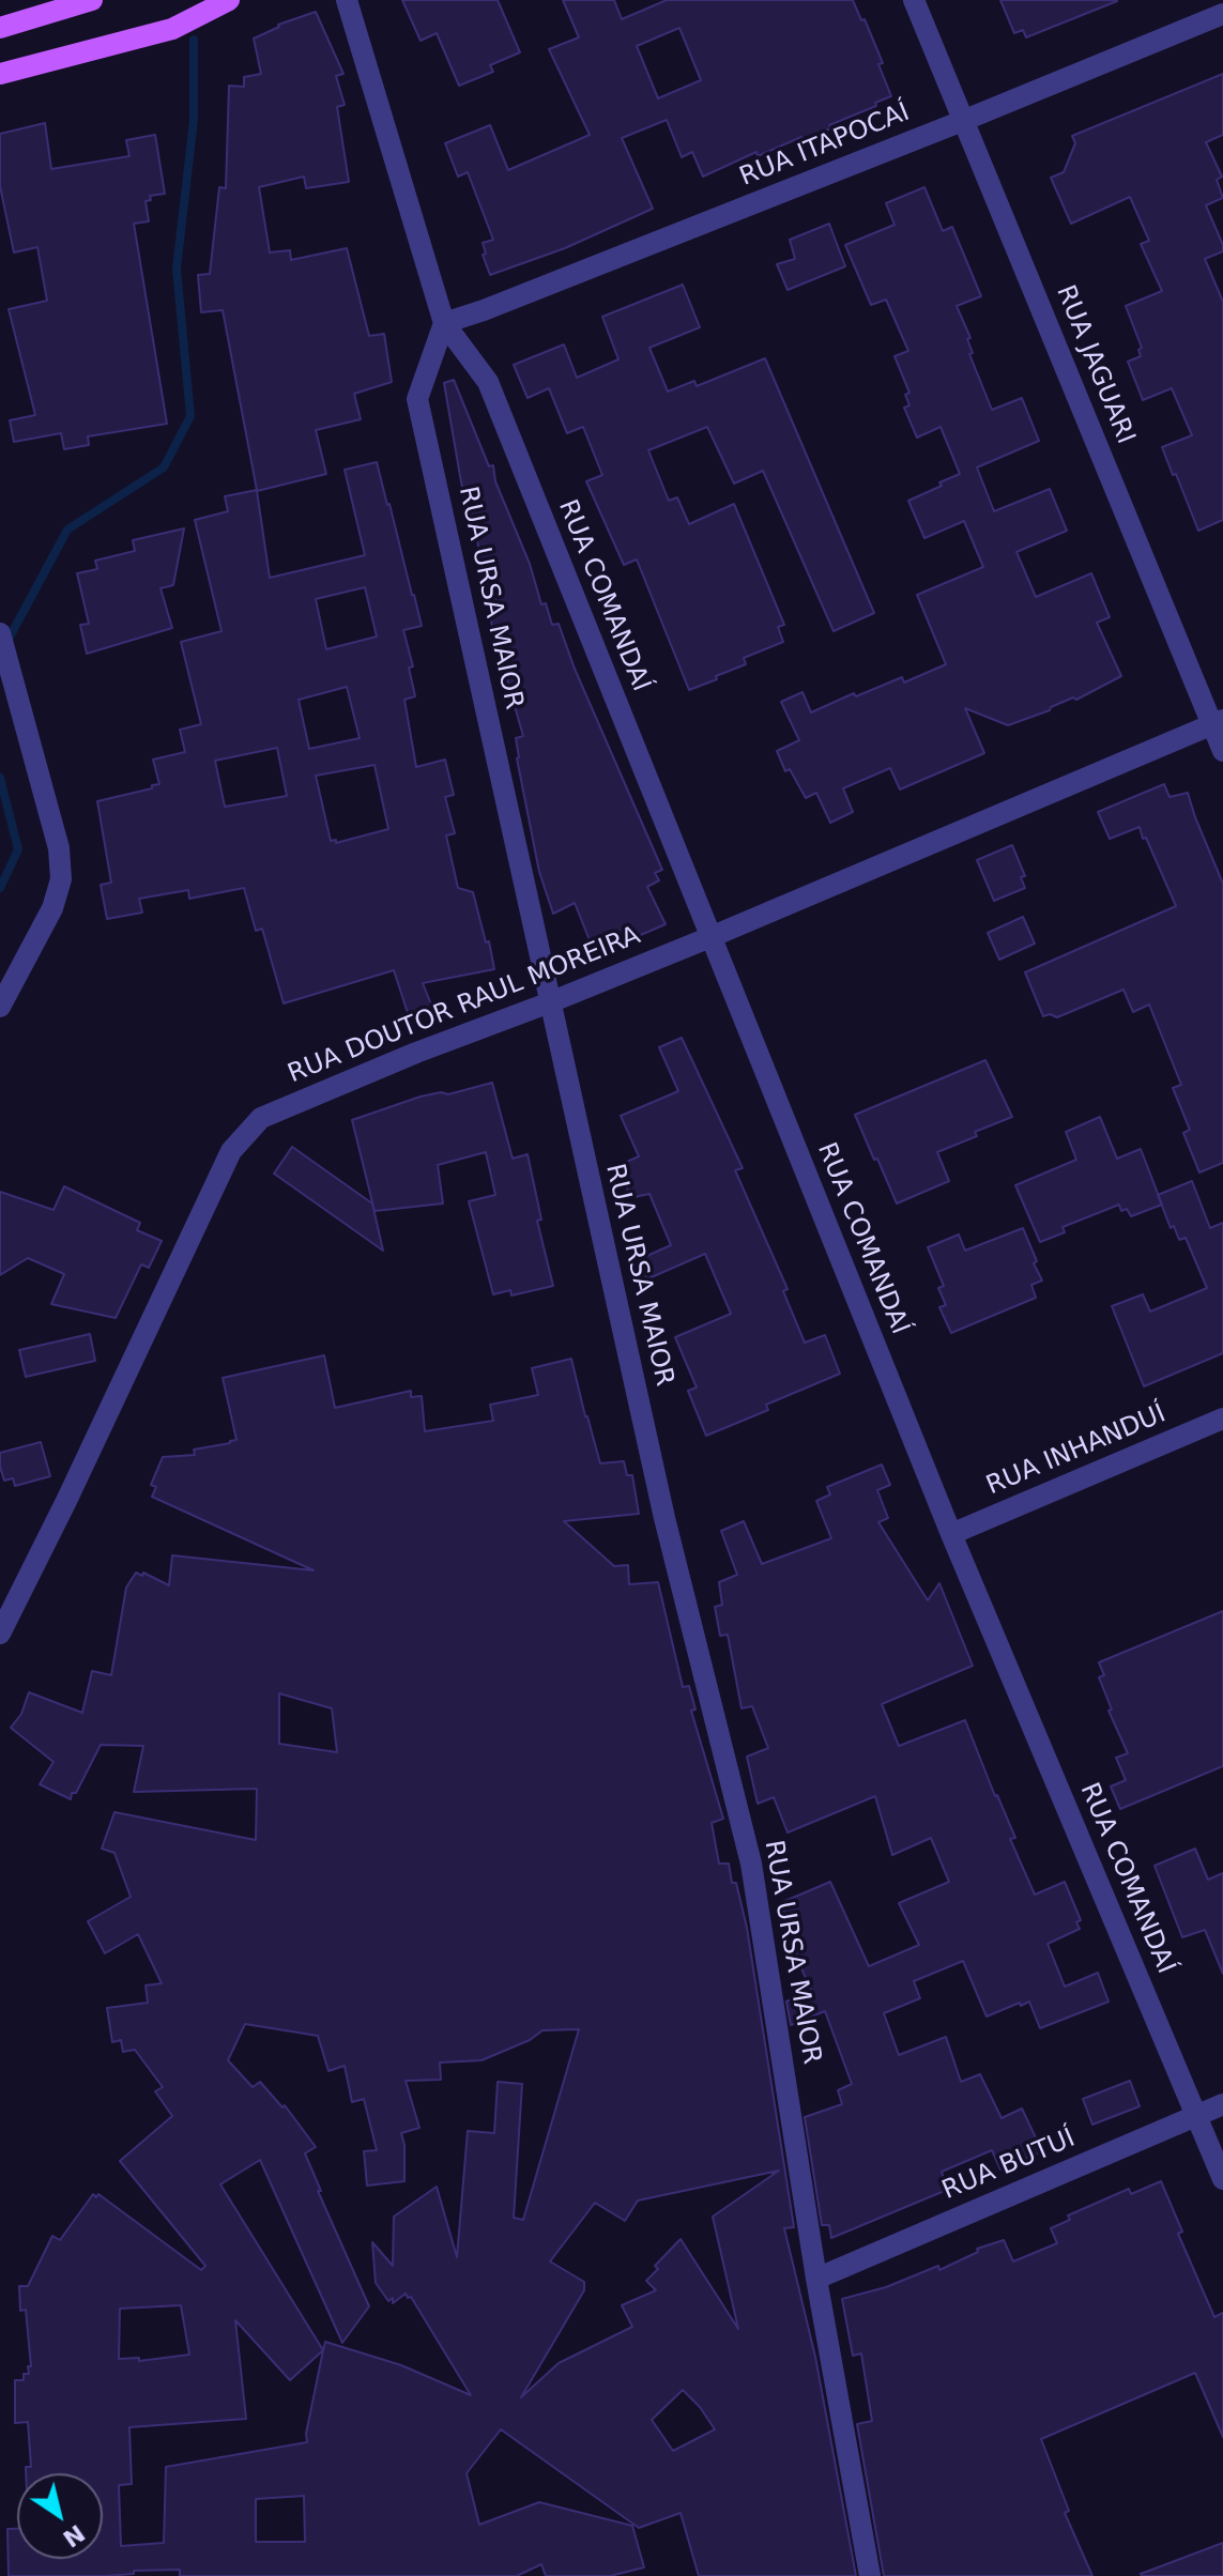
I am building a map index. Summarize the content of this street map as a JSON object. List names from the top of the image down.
{
  "streets": {
    "street": [
      "RUA ITAPOCAÍ",
      "RUA JAGUARI",
      "RUA COMANDAÍ",
      "RUA URSA MAIOR",
      "RUA DOUTOR RAUL MOREIRA",
      "RUA INHANDUÍ",
      "RUA BUTUÍ"
    ]
  },
  "crossings": [
    ["RUA ITAPOCAÍ", "RUA JAGUARI"],
    ["RUA ITAPOCAÍ", "RUA COMANDAÍ"],
    ["RUA ITAPOCAÍ", "RUA URSA MAIOR"],
    ["RUA JAGUARI", "RUA DOUTOR RAUL MOREIRA"],
    ["RUA COMANDAÍ", "RUA URSA MAIOR"],
    ["RUA COMANDAÍ", "RUA DOUTOR RAUL MOREIRA"],
    ["RUA COMANDAÍ", "RUA INHANDUÍ"],
    ["RUA COMANDAÍ", "RUA BUTUÍ"],
    ["RUA URSA MAIOR", "RUA DOUTOR RAUL MOREIRA"],
    ["RUA URSA MAIOR", "RUA BUTUÍ"]
  ],
  "north": "bottom right"
}
